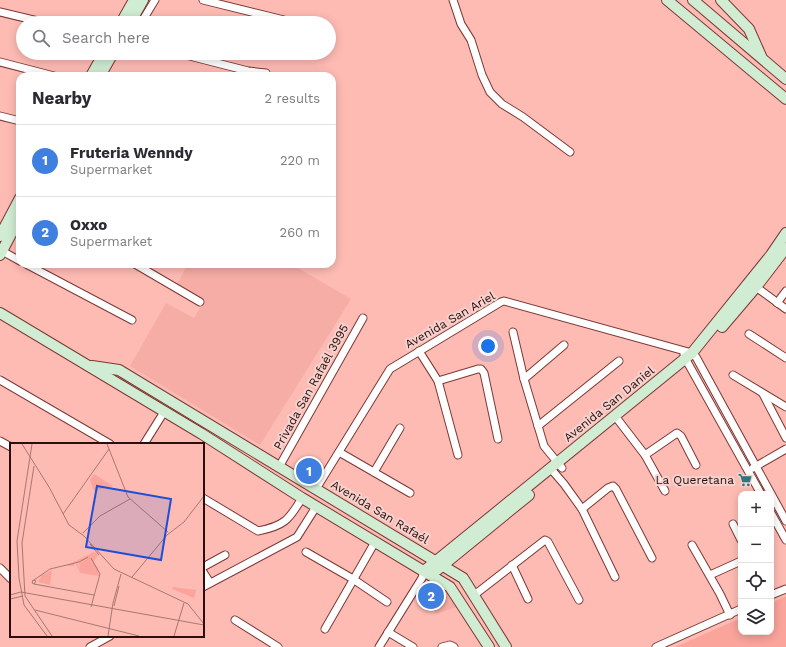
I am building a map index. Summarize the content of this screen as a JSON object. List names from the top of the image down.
{
  "streets": {
    "main road": ["Avenida San Daniel", "Avenida San Rafaél"],
    "street": ["Avenida San Ariel", "Privada San Rafaél 3995"]
  },
  "crossings": [
    ["Avenida San Ariel", "Avenida San Daniel"],
    ["Avenida San Ariel", "Avenida San Rafaél"],
    ["Privada San Rafaél 3995", "Avenida San Rafaél"],
    ["Avenida San Daniel", "Avenida San Rafaél"]
  ],
  "places": {
    "supermarket": ["La Queretana"]
  },
  "page": {
    "search": "Search here",
    "heading": ["Nearby", "2 results"],
    "list": [
      {
        "mark": "1",
        "name": "Fruteria Wenndy",
        "note": "Supermarket",
        "value": "220 m"
      },
      {
        "mark": "2",
        "name": "Oxxo",
        "note": "Supermarket",
        "value": "260 m"
      }
    ],
    "pins": ["1", "2"],
    "map_buttons": ["+", "−"]
  }
}
